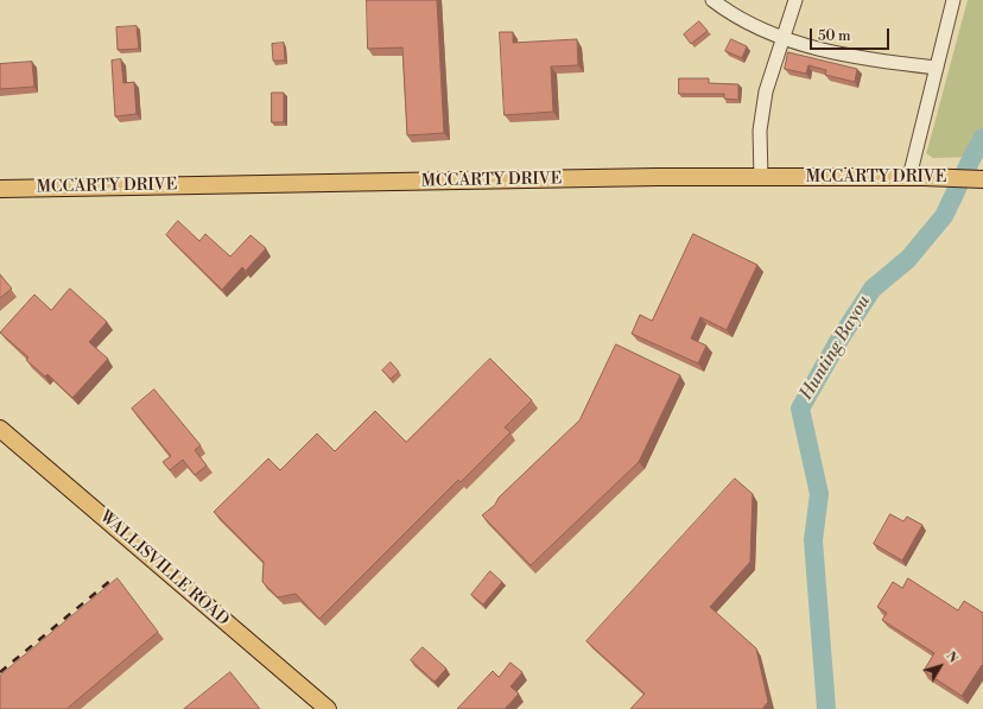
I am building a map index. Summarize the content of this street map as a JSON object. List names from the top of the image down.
{
  "streets": {
    "main road": ["MCCARTY DRIVE", "WALLISVILLE ROAD"]
  },
  "water": ["Hunting Bayou"],
  "scale_bar": "50 m",
  "north": "top right"
}
